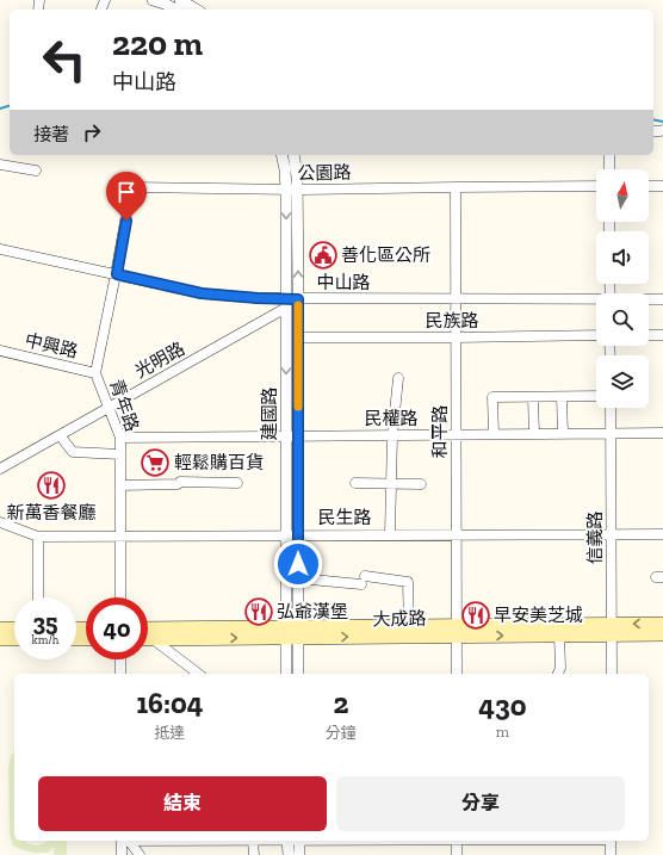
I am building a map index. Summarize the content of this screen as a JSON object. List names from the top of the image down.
{
  "streets": {
    "main road": ["大成路"],
    "street": [
      "公園路",
      "中山路",
      "民族路",
      "中興路",
      "光明路",
      "青年路",
      "建國路",
      "民權路",
      "和平路",
      "民生路",
      "信義路"
    ]
  },
  "crossings": [
    ["公園路", "中山路"],
    ["公園路", "青年路"],
    ["公園路", "建國路"],
    ["公園路", "和平路"],
    ["中山路", "光明路"],
    ["中山路", "青年路"],
    ["中山路", "建國路"],
    ["中山路", "和平路"],
    ["民族路", "建國路"],
    ["民族路", "和平路"],
    ["中興路", "青年路"],
    ["光明路", "青年路"],
    ["光明路", "建國路"],
    ["青年路", "民權路"],
    ["青年路", "民生路"],
    ["建國路", "民權路"],
    ["建國路", "民生路"],
    ["建國路", "大成路"],
    ["民權路", "和平路"],
    ["民權路", "信義路"],
    ["和平路", "民生路"],
    ["和平路", "大成路"],
    ["民生路", "信義路"],
    ["信義路", "大成路"]
  ],
  "places": {
    "public building": ["善化區公所"],
    "supermarket": ["輕鬆購百貨"],
    "restaurant": ["新萬香餐廳", "弘爺漢堡", "早安美芝城"]
  },
  "north": "top",
  "page": {
    "turn": ["220 m", "中山路"],
    "then": "接著",
    "speed": "35 km/h",
    "limit": "40",
    "eta": [
      "16:04",
      "抵達",
      "2",
      "分鐘",
      "430",
      "m"
    ],
    "buttons": ["結束", "分享"]
  }
}
